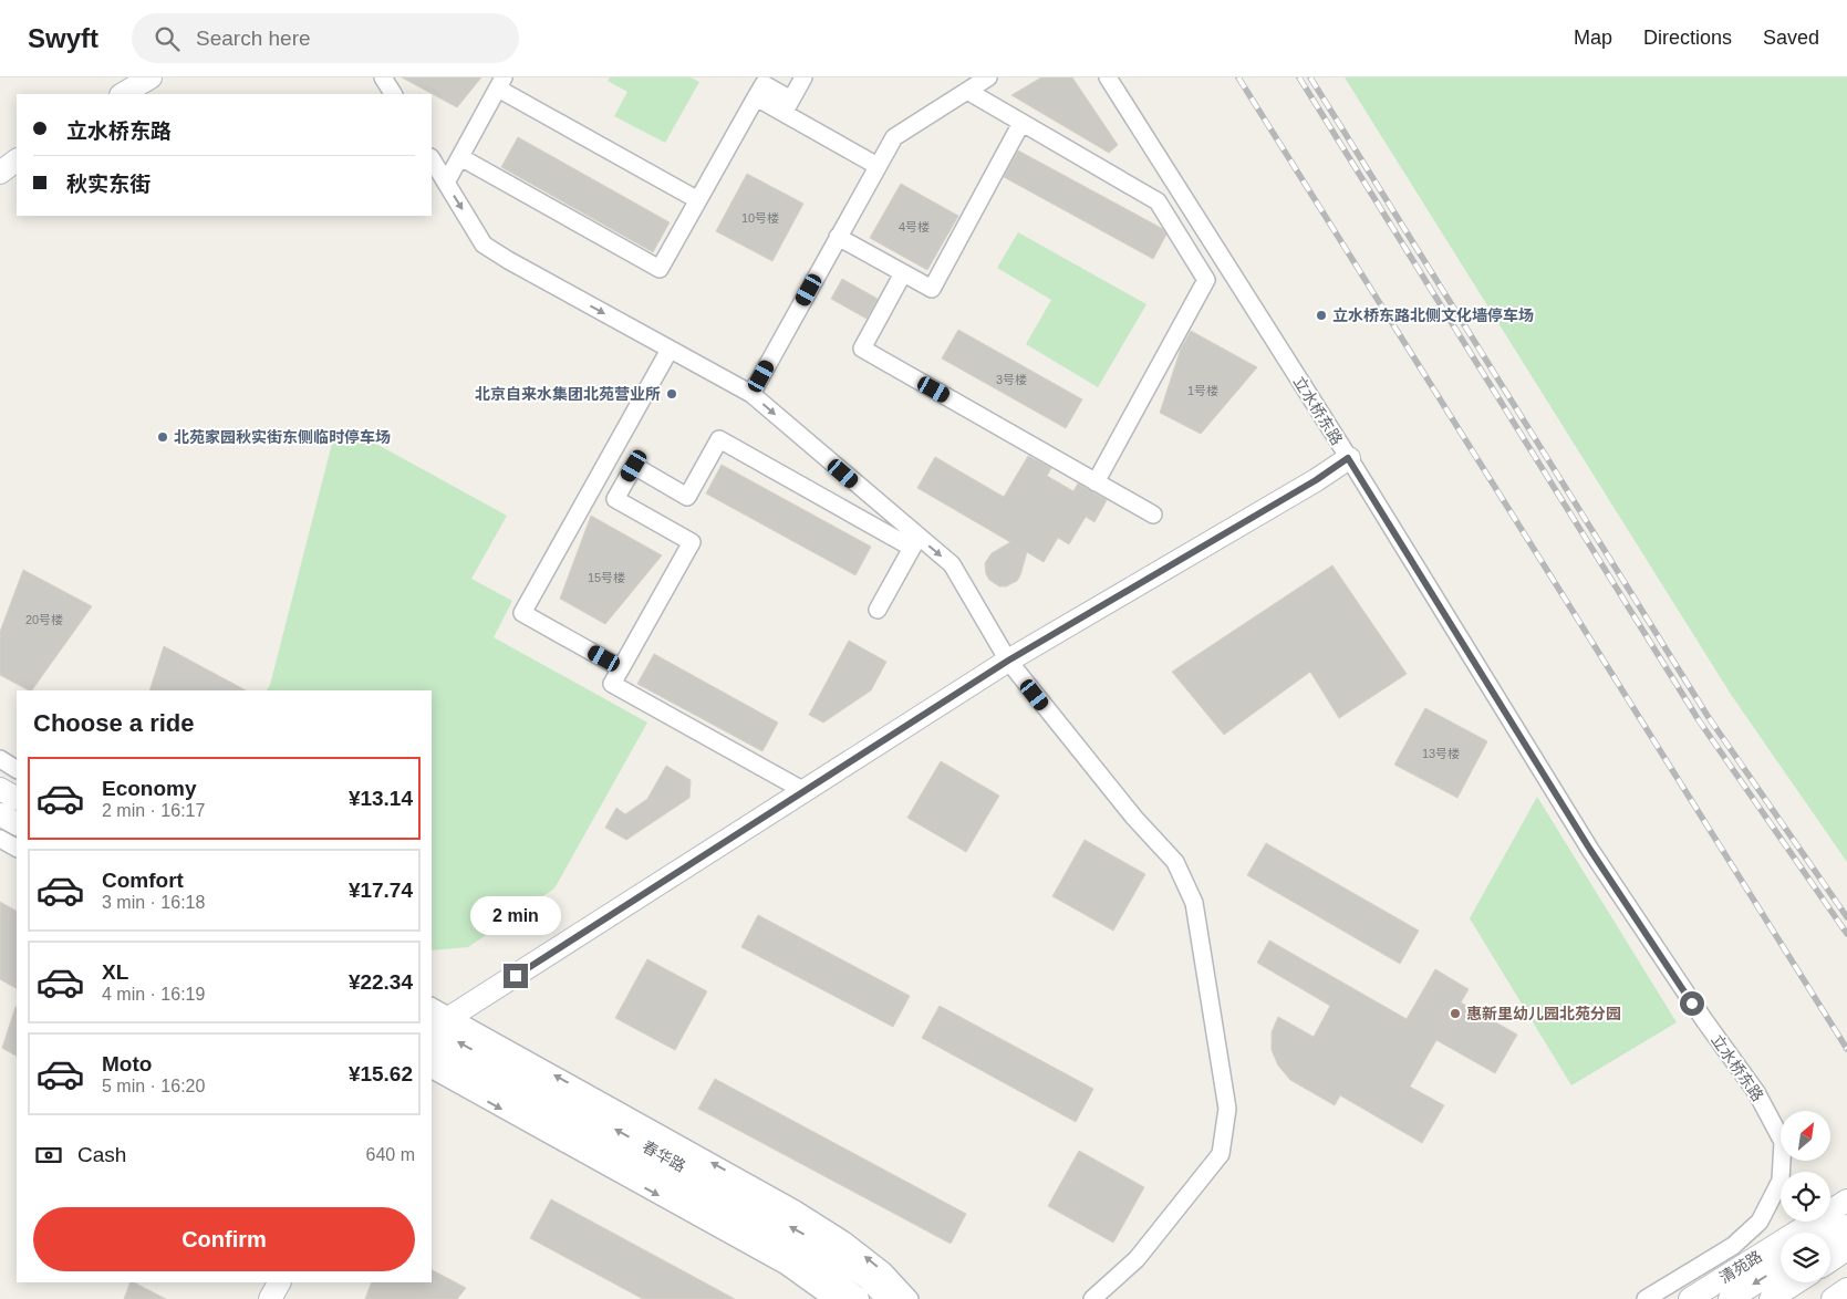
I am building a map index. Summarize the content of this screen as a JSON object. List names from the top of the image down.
{
  "streets": {
    "street": ["立水桥东路", "春华路", "清苑路"]
  },
  "places": [
    "立水桥东路北侧文化墙停车场",
    "北京自来水集团北苑营业所",
    "北苑家园秋实街东侧临时停车场",
    "惠新里幼儿园北苑分园"
  ],
  "house_numbers": [
    "10号楼",
    "4号楼",
    "3号楼",
    "1号楼",
    "15号楼",
    "20号楼",
    "13号楼"
  ],
  "north": "top right",
  "page": {
    "header": "Swyft",
    "search": "Search here",
    "nav": ["Map", "Directions", "Saved"],
    "banner": ["立水桥东路", "秋实东街"],
    "heading": "Choose a ride",
    "list": [
      {
        "name": "Economy",
        "note": "2 min · 16:17",
        "value": "¥13.14"
      },
      {
        "name": "Comfort",
        "note": "3 min · 16:18",
        "value": "¥17.74"
      },
      {
        "name": "XL",
        "note": "4 min · 16:19",
        "value": "¥22.34"
      },
      {
        "name": "Moto",
        "note": "5 min · 16:20",
        "value": "¥15.62"
      }
    ],
    "bubble": "2 min",
    "pay": ["Cash", "640 m"],
    "buttons": "Confirm"
  }
}
